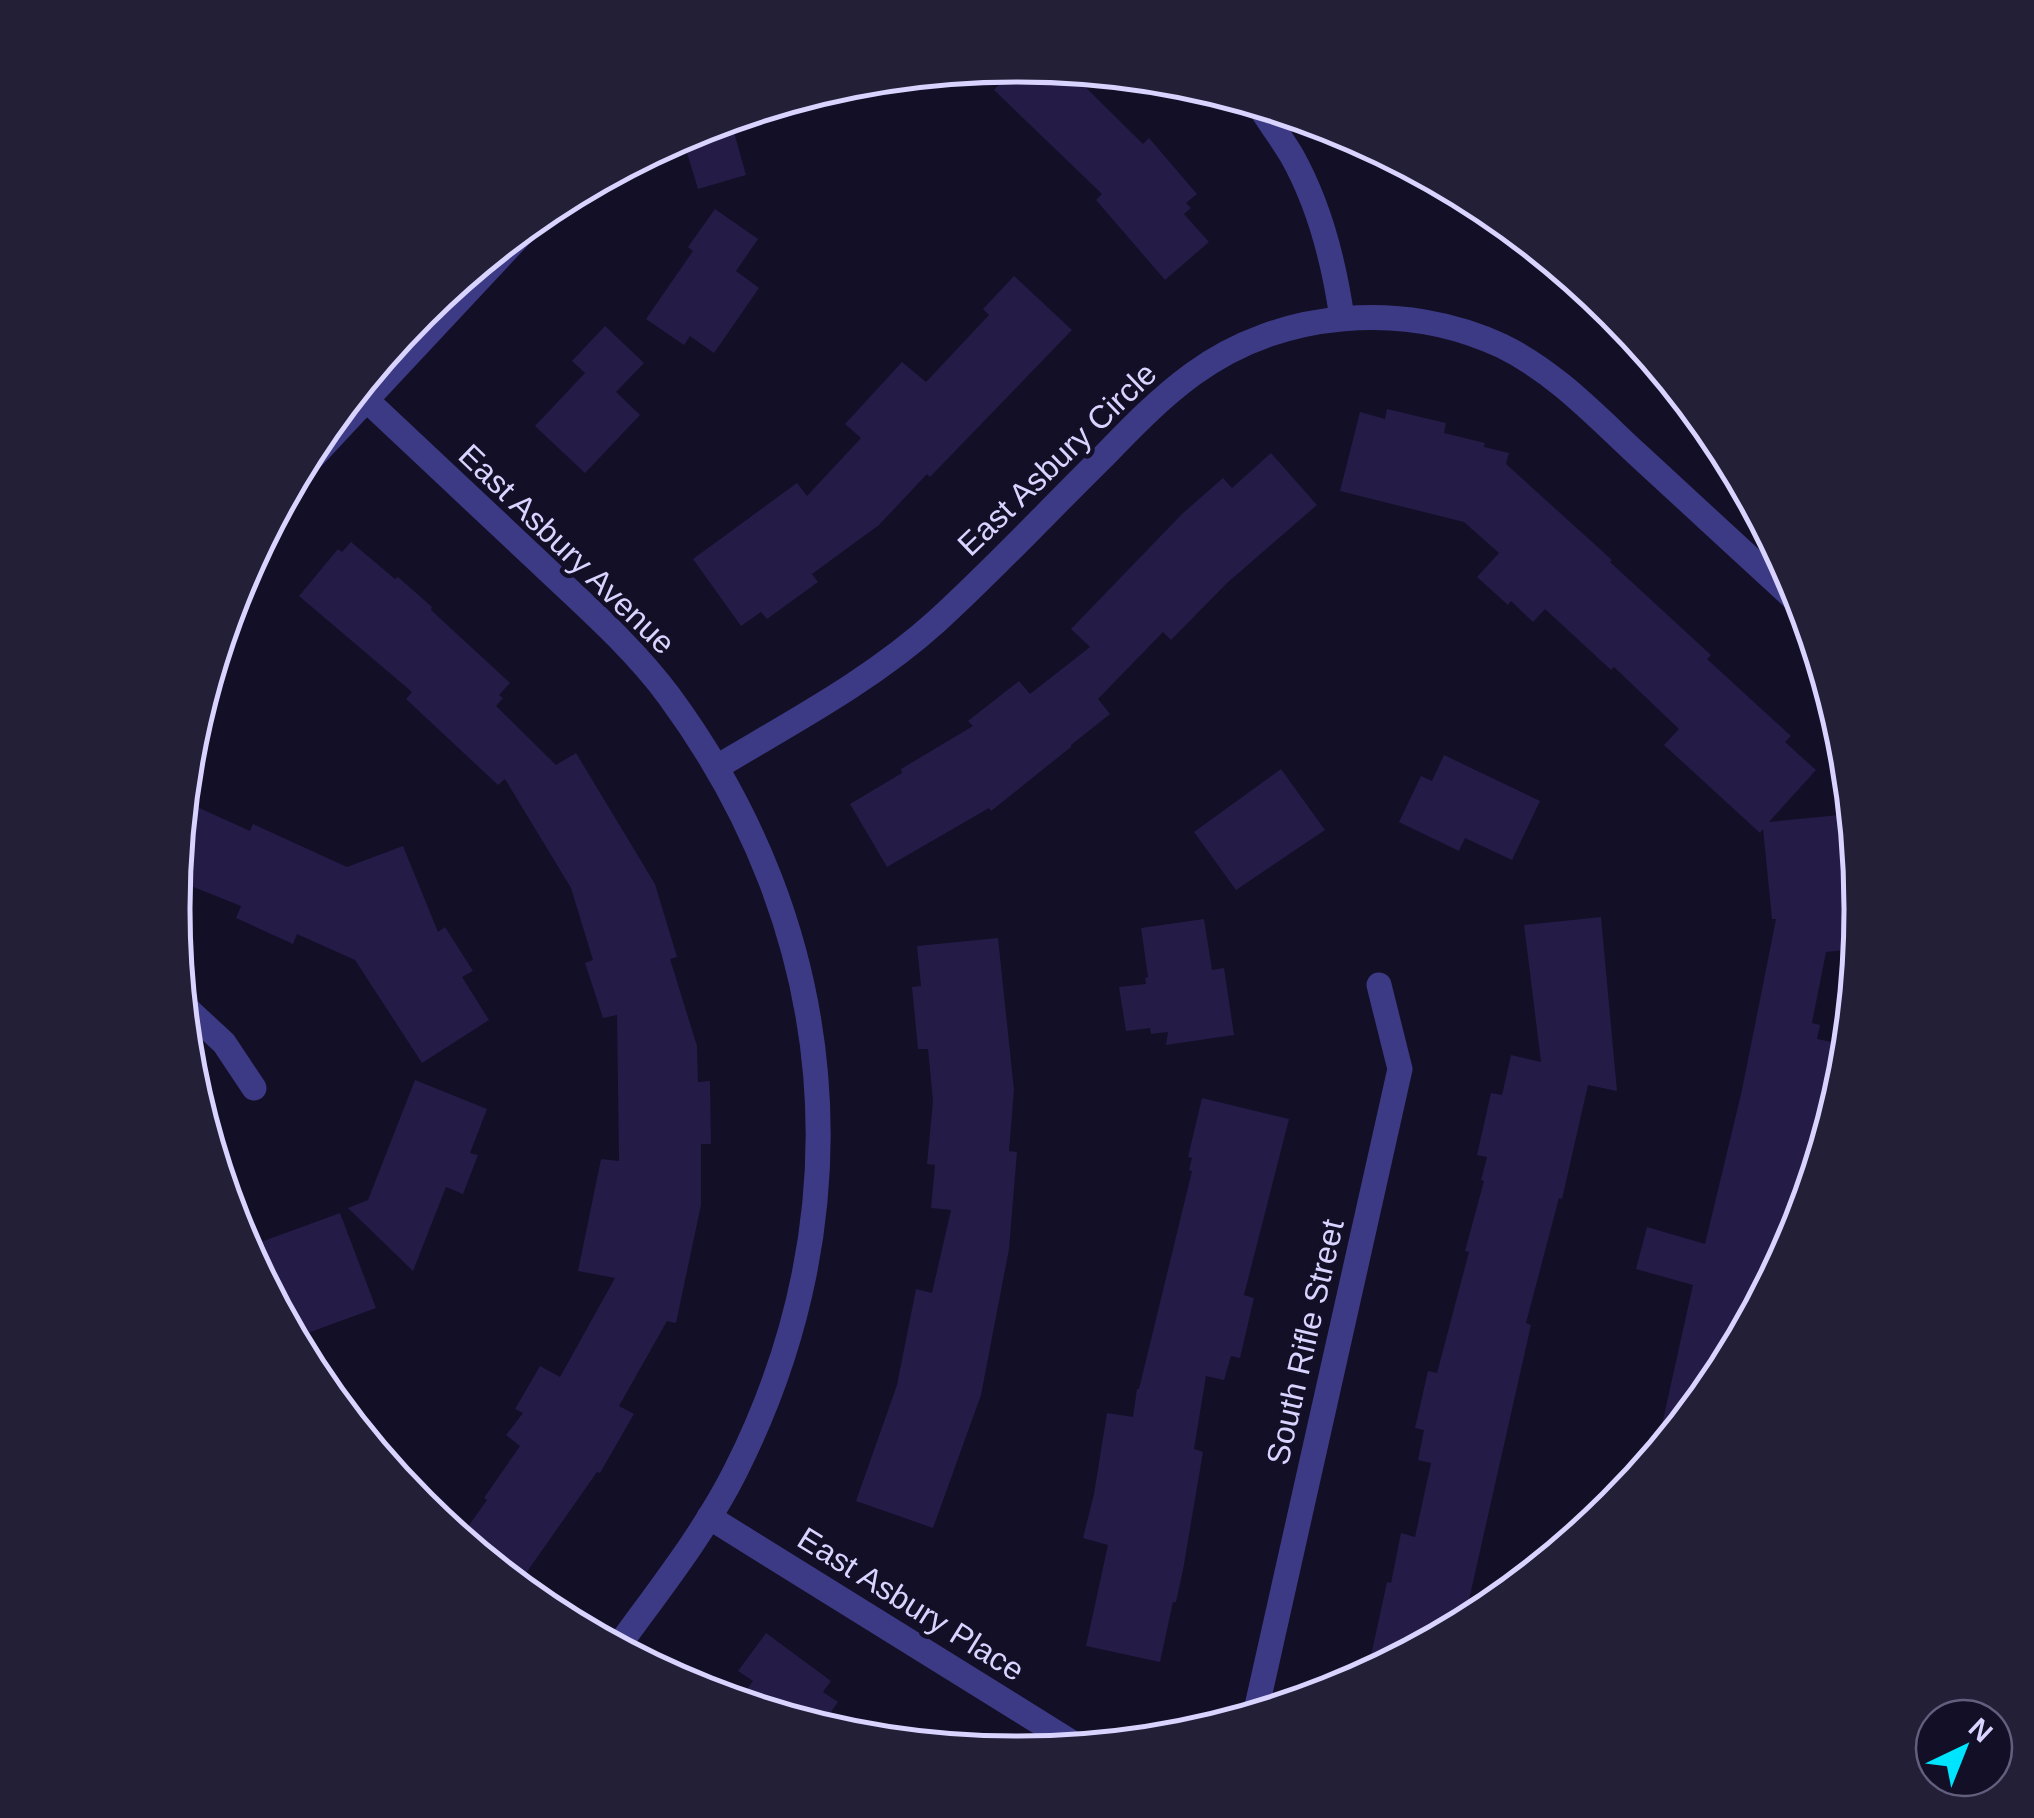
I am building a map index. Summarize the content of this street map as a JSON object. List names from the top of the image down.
{
  "streets": {
    "street": [
      "East Asbury Circle",
      "East Asbury Avenue",
      "South Rifle Street",
      "East Asbury Place"
    ]
  },
  "crossings": [
    ["East Asbury Circle", "East Asbury Avenue"],
    ["East Asbury Avenue", "East Asbury Place"]
  ],
  "north": "top right"
}
